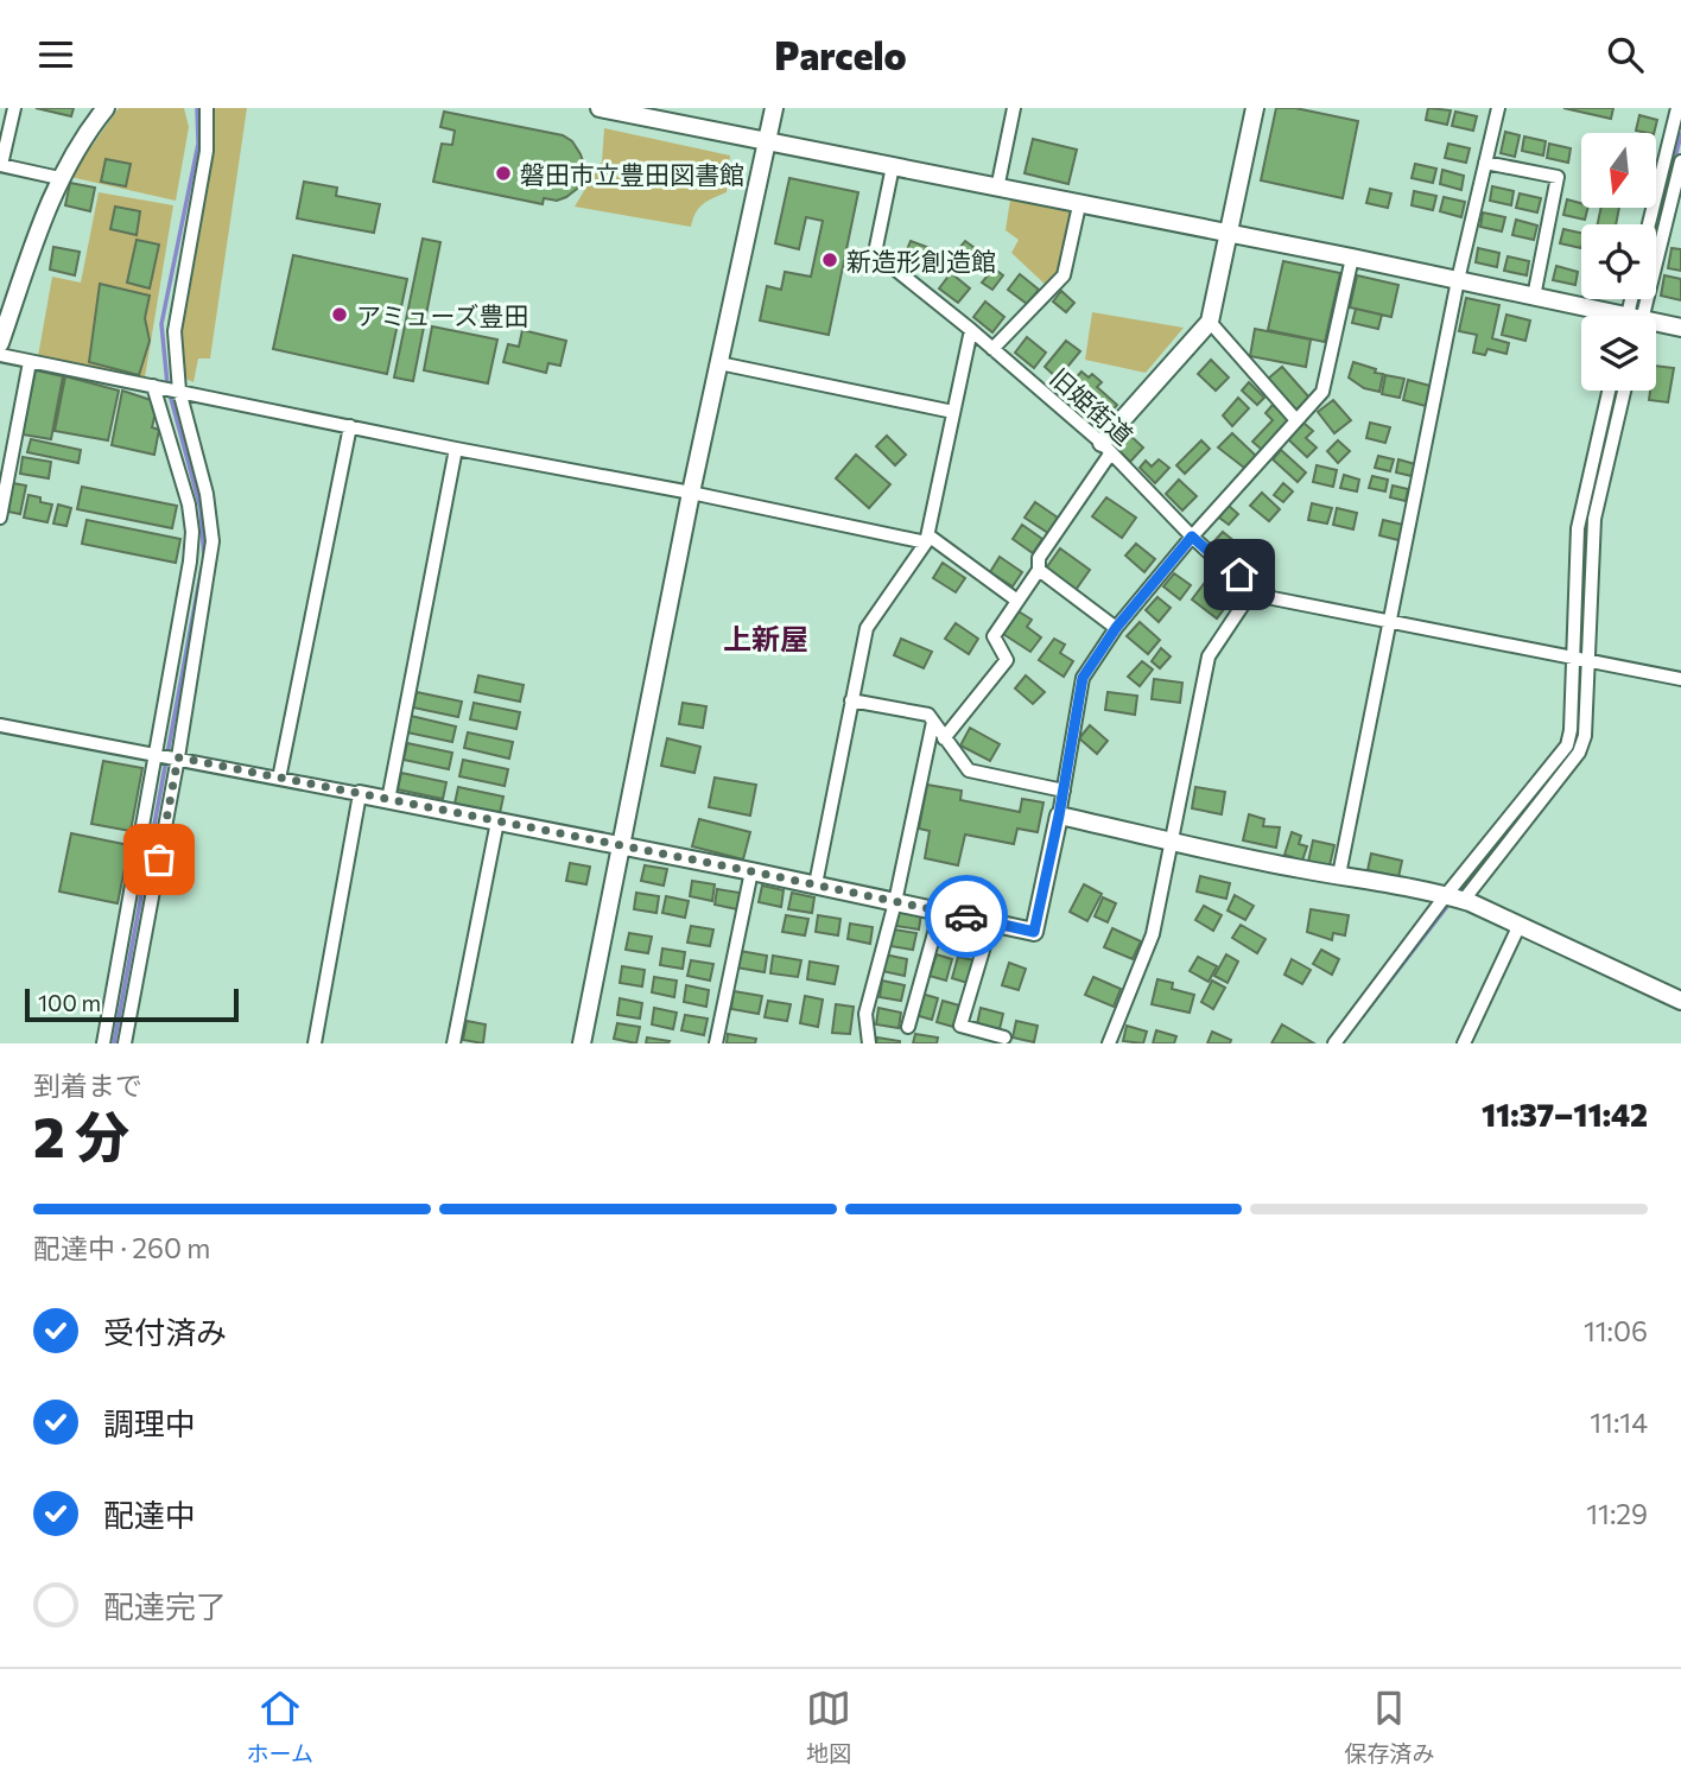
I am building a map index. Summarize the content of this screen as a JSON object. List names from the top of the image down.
{
  "streets": {
    "street": ["旧姫街道"]
  },
  "districts": ["上新屋"],
  "places": ["磐田市立豊田図書館", "新造形創造館", "アミューズ豊田"],
  "scale_bar": "100 m",
  "north": "bottom",
  "page": {
    "header": "Parcelo",
    "scale": "100 m",
    "heading": ["2 分", "到着まで", "11:37–11:42"],
    "bar": "配達中 · 260 m",
    "list": [
      ["受付済み", "11:06"],
      ["調理中", "11:14"],
      ["配達中", "11:29"],
      "配達完了"
    ],
    "tabs": ["ホーム", "地図", "保存済み"]
  }
}
